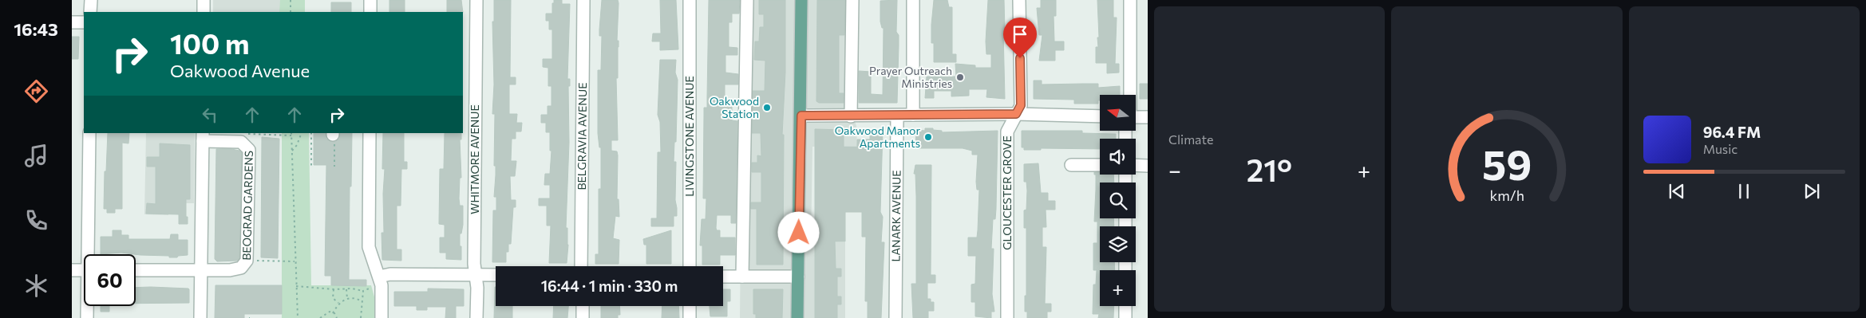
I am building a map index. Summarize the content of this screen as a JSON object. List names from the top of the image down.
{
  "streets": {
    "street": [
      "BELGRAVIA AVENUE",
      "LIVINGSTONE AVENUE",
      "WHITMORE AVENUE",
      "GLOUCESTER GROVE",
      "BEOGRAD GARDENS",
      "LANARK AVENUE"
    ]
  },
  "places": ["Prayer Outreach Ministries", "Oakwood Station", "Oakwood Manor Apartments"],
  "north": "left",
  "page": {
    "tabs": "16:43",
    "tile": "Climate",
    "turn": ["100 m", "Oakwood Avenue"],
    "map_buttons": "+",
    "song": ["96.4 FM", "Music"],
    "heat": ["−", "21°", "+"],
    "limit": "60",
    "trip": "16:44 · 1 min · 330 m",
    "gauge": ["59", "km/h"]
  }
}
